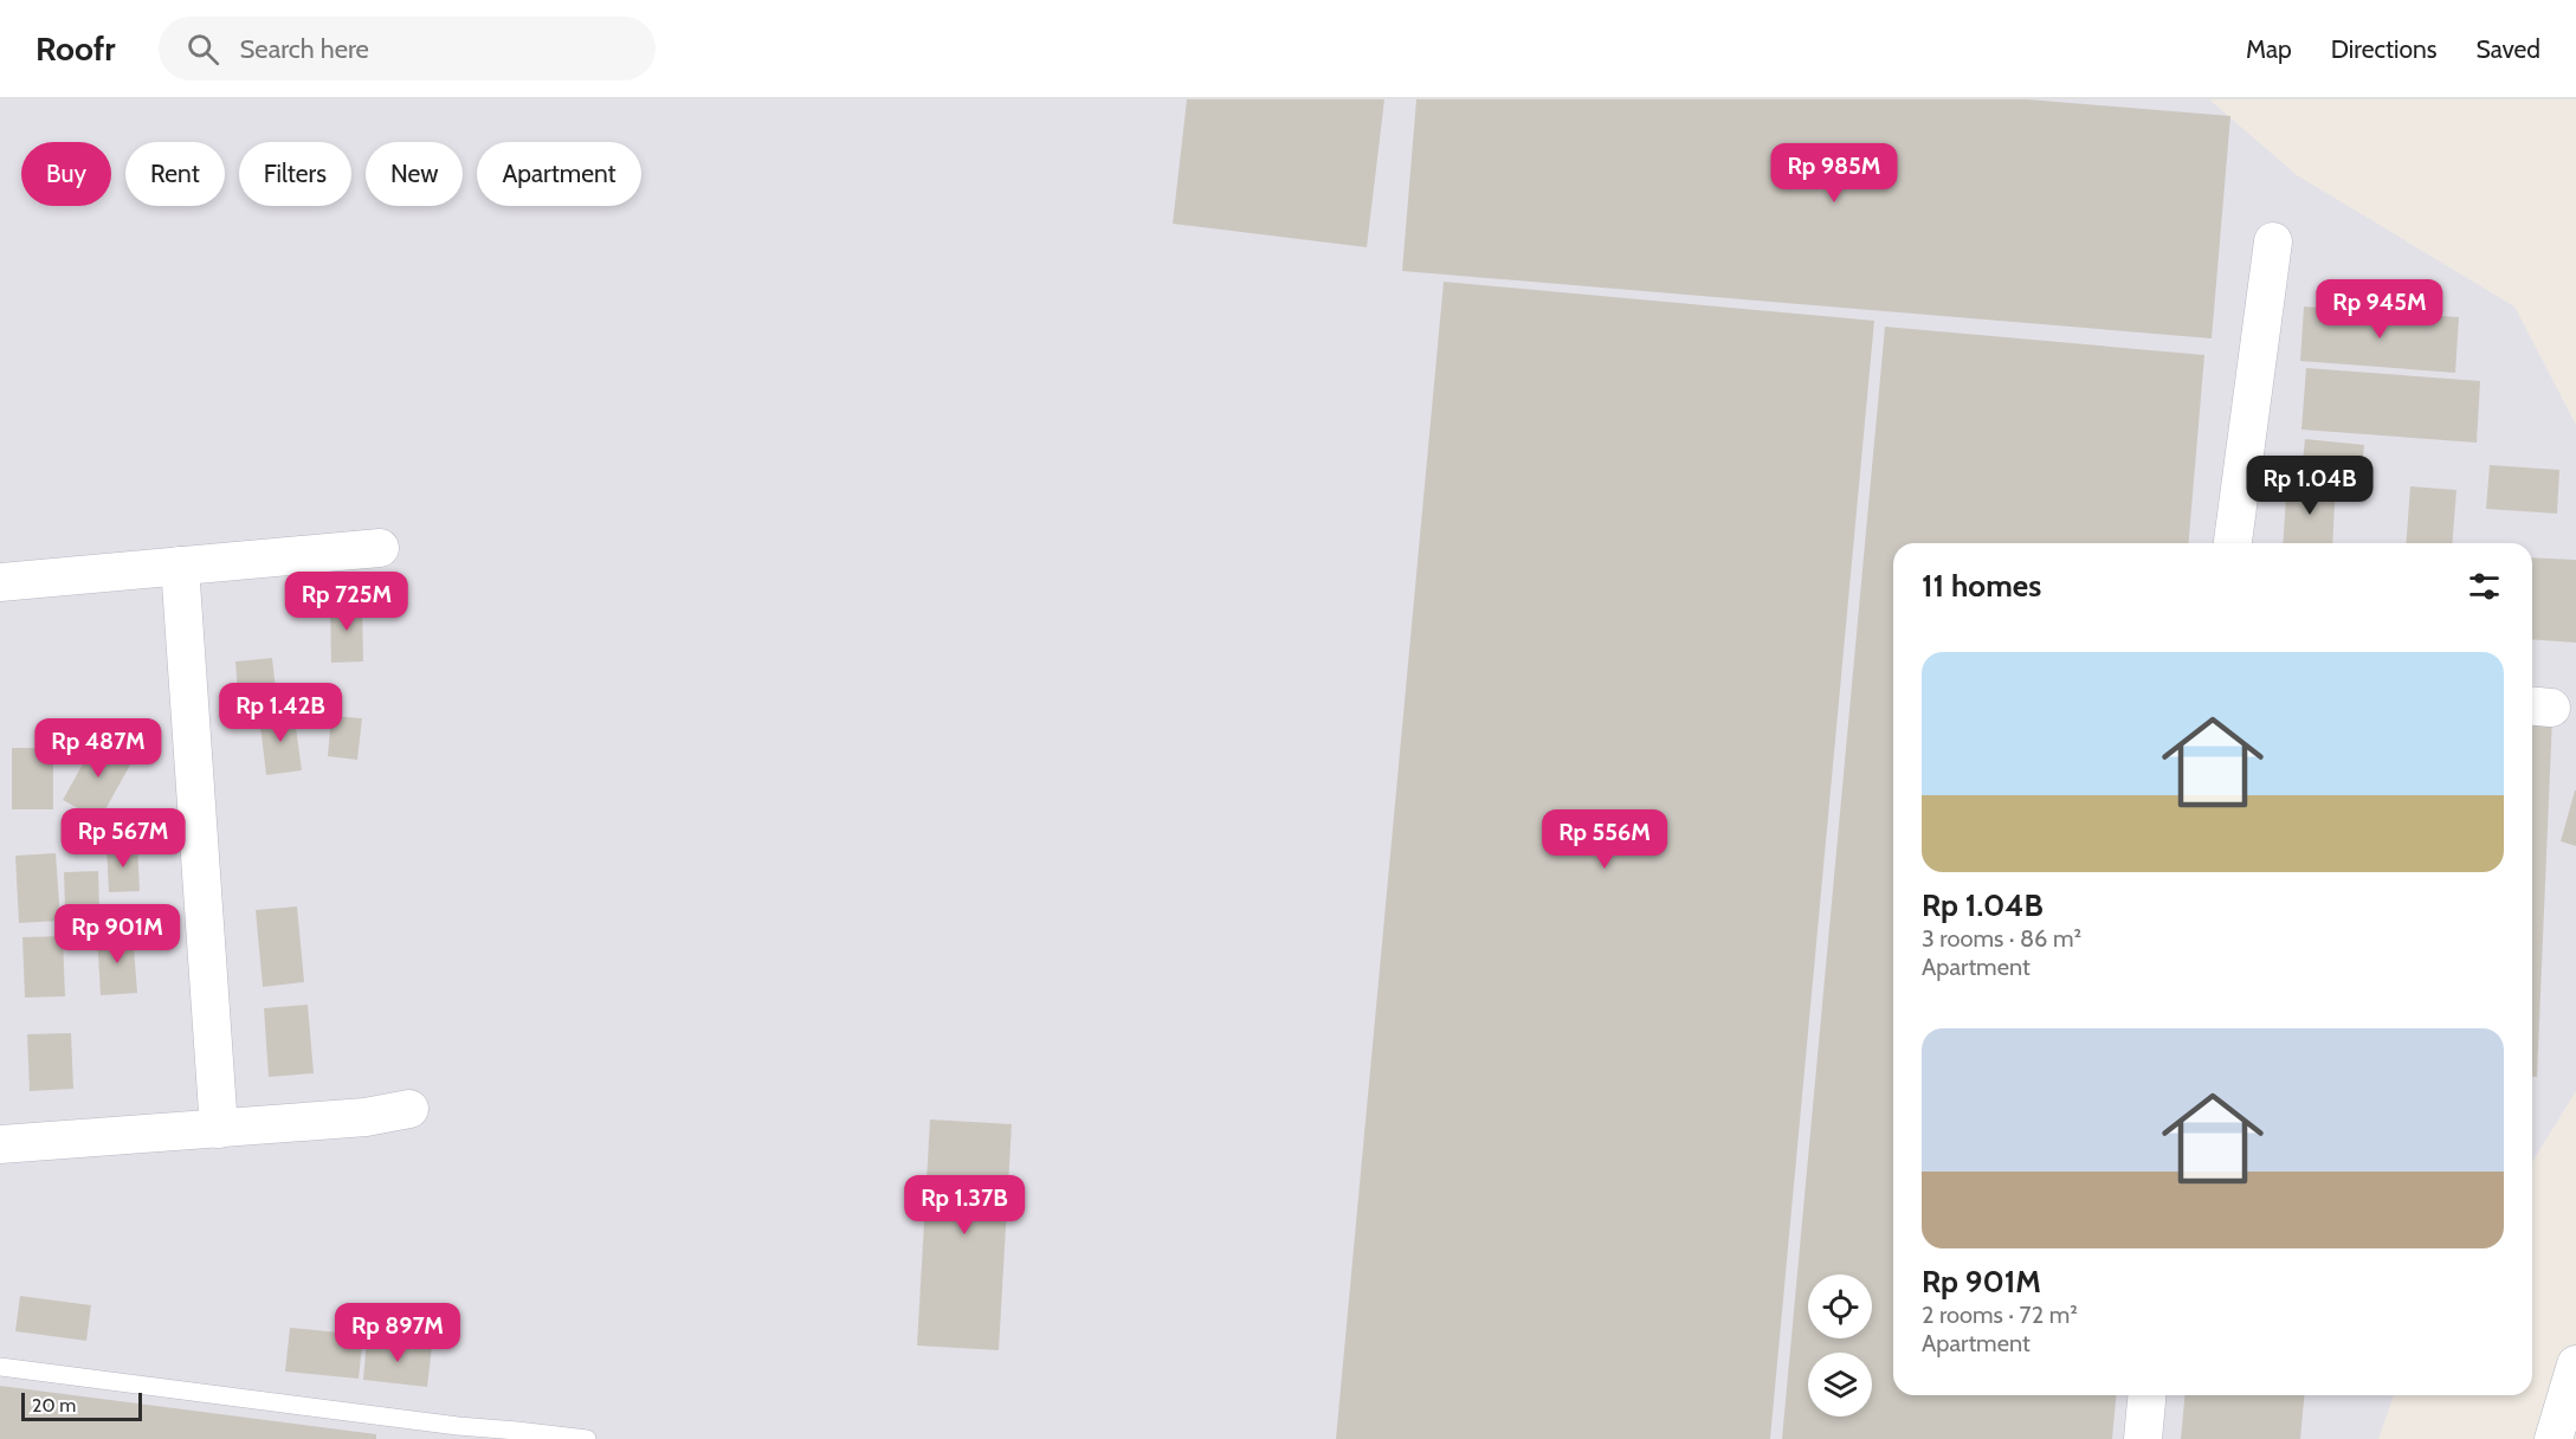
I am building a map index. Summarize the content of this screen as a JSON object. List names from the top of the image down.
{
  "scale_bar": "20 m",
  "page": {
    "header": "Roofr",
    "search": "Search here",
    "nav": ["Map", "Directions", "Saved"],
    "chip": [
      "Buy",
      "Rent",
      "Filters",
      "New",
      "Apartment"
    ],
    "price": [
      "Rp 985M",
      "Rp 945M",
      "Rp 1.04B",
      "Rp 725M",
      "Rp 1.42B",
      "Rp 487M",
      "Rp 567M",
      "Rp 556M",
      "Rp 901M",
      "Rp 1.37B",
      "Rp 897M"
    ],
    "heading": "11 homes",
    "list": [
      {
        "name": "Rp 1.04B",
        "note": "3 rooms · 86 m² · Apartment"
      },
      {
        "name": "Rp 901M",
        "note": "2 rooms · 72 m² · Apartment"
      }
    ],
    "scale": "20 m"
  }
}
